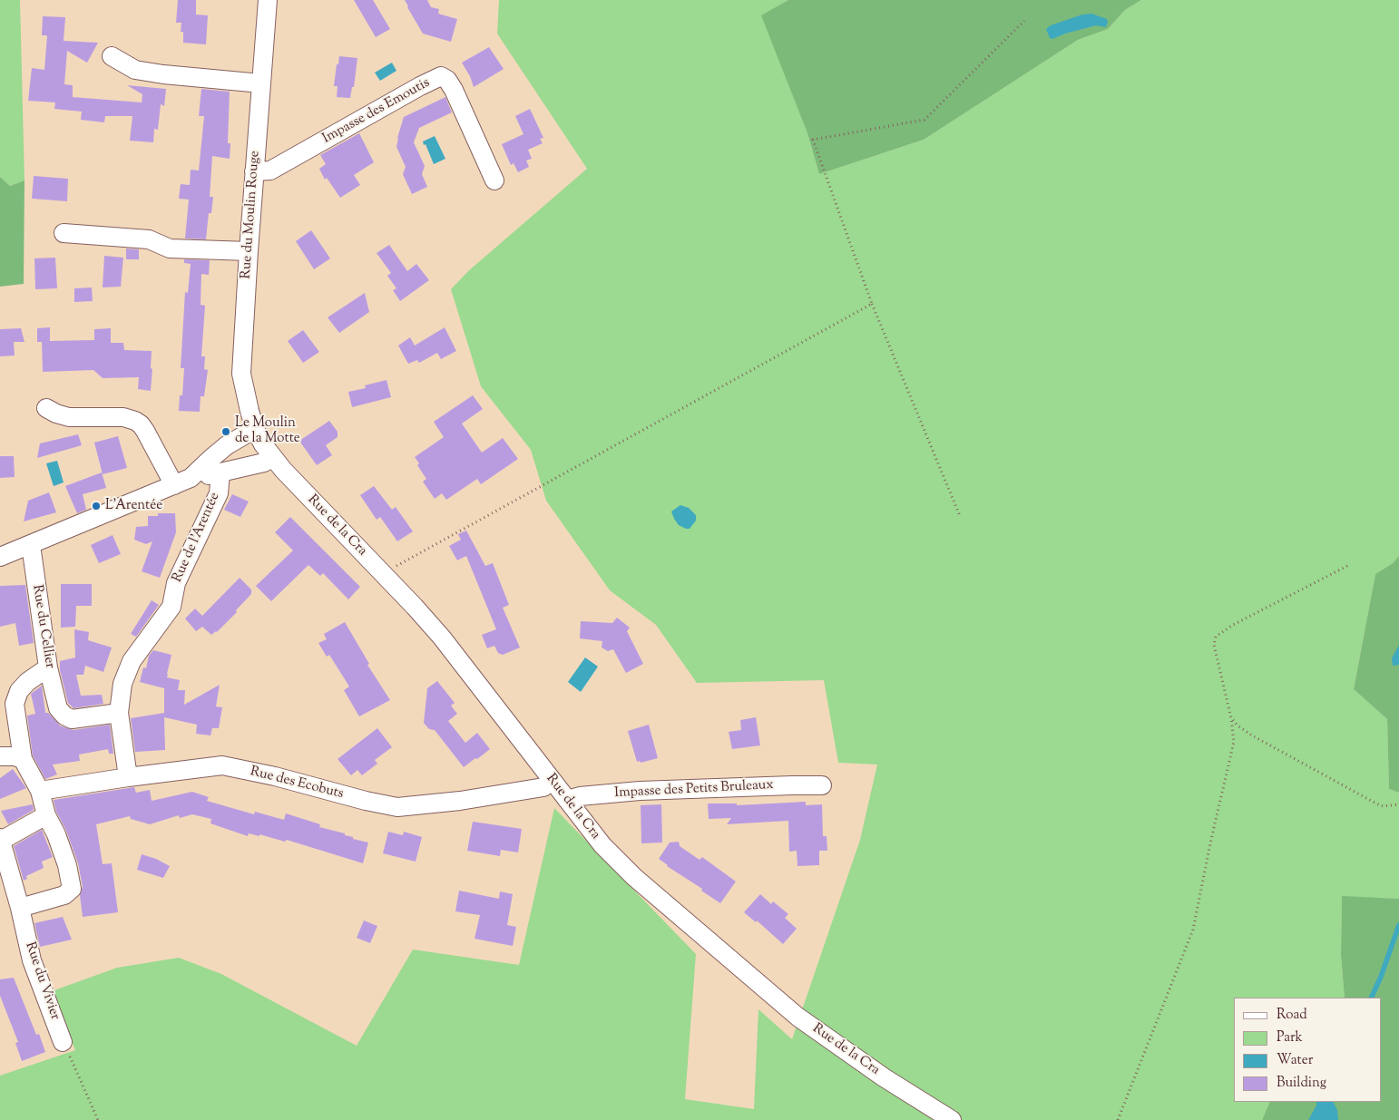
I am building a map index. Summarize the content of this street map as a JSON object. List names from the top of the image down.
{
  "streets": {
    "street": [
      "Impasse des Emoutis",
      "Rue du Moulin Rouge",
      "Rue de la Cra",
      "Rue de l'Arentée",
      "Rue du Cellier",
      "Rue des Ecobuts",
      "Impasse des Petits Bruleaux",
      "Rue du Vivier"
    ]
  },
  "crossings": [
    ["Impasse des Emoutis", "Rue du Moulin Rouge"],
    ["Rue du Moulin Rouge", "Rue de la Cra"],
    ["Rue de la Cra", "Rue de l'Arentée"],
    ["Rue de la Cra", "Rue des Ecobuts"],
    ["Rue de la Cra", "Impasse des Petits Bruleaux"],
    ["Rue de l'Arentée", "Rue du Cellier"],
    ["Rue de l'Arentée", "Rue des Ecobuts"]
  ],
  "places": ["Le Moulin de la Motte", "L'Arentée"],
  "legend": [
    "Road",
    "Park",
    "Water",
    "Building"
  ]
}
